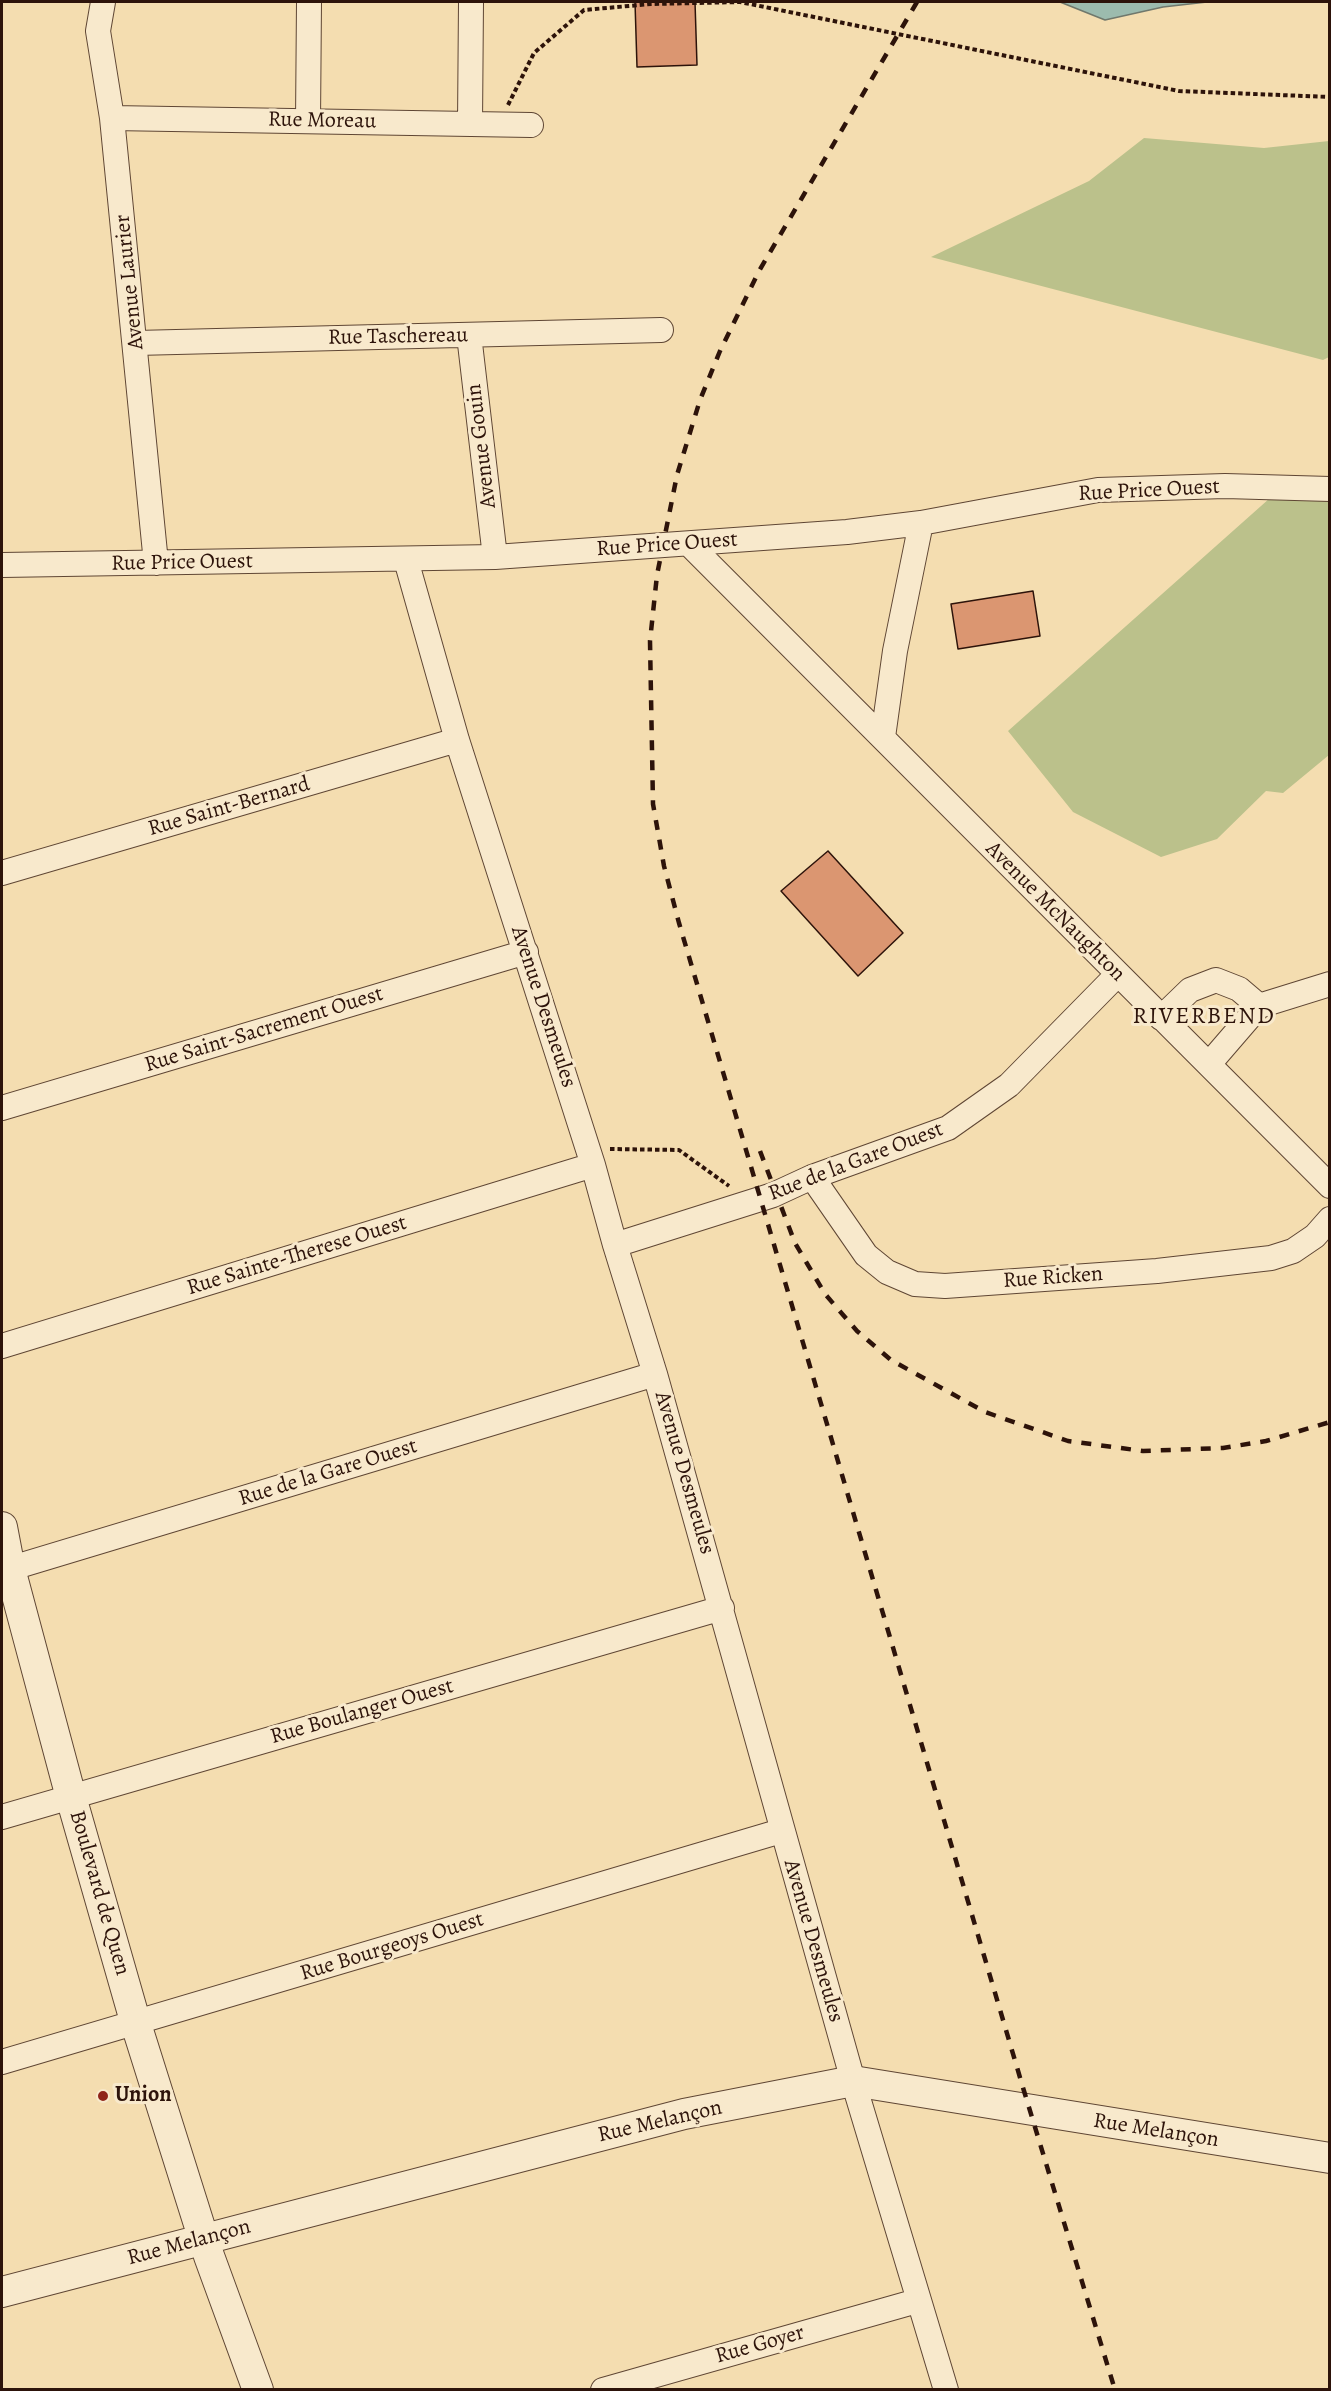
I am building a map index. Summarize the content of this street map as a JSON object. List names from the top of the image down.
{
  "streets": {
    "street": [
      "Rue Moreau",
      "Avenue Laurier",
      "Rue Taschereau",
      "Avenue Gouin",
      "Rue Price Ouest",
      "Rue Saint-Bernard",
      "Avenue McNaughton",
      "Avenue Desmeules",
      "Rue Saint-Sacrement Ouest",
      "Rue de la Gare Ouest",
      "Rue Sainte-Therese Ouest",
      "Rue Ricken",
      "Rue Boulanger Ouest",
      "Boulevard de Quen",
      "Rue Bourgeoys Ouest",
      "Rue Melançon",
      "Rue Goyer"
    ]
  },
  "crossings": [
    ["Rue Moreau", "Avenue Laurier"],
    ["Avenue Laurier", "Rue Taschereau"],
    ["Avenue Laurier", "Rue Price Ouest"],
    ["Rue Taschereau", "Avenue Gouin"],
    ["Avenue Gouin", "Rue Price Ouest"],
    ["Rue Price Ouest", "Avenue McNaughton"],
    ["Rue Price Ouest", "Avenue Desmeules"],
    ["Rue Saint-Bernard", "Avenue Desmeules"],
    ["Avenue McNaughton", "Rue de la Gare Ouest"],
    ["Avenue Desmeules", "Rue Saint-Sacrement Ouest"],
    ["Avenue Desmeules", "Rue de la Gare Ouest"],
    ["Avenue Desmeules", "Rue Sainte-Therese Ouest"],
    ["Avenue Desmeules", "Rue Boulanger Ouest"],
    ["Avenue Desmeules", "Rue Bourgeoys Ouest"],
    ["Avenue Desmeules", "Rue Melançon"],
    ["Avenue Desmeules", "Rue Goyer"],
    ["Rue de la Gare Ouest", "Rue Ricken"],
    ["Rue de la Gare Ouest", "Boulevard de Quen"],
    ["Rue Boulanger Ouest", "Boulevard de Quen"],
    ["Boulevard de Quen", "Rue Bourgeoys Ouest"],
    ["Boulevard de Quen", "Rue Melançon"]
  ],
  "districts": ["RIVERBEND"],
  "places": ["Union"]
}
